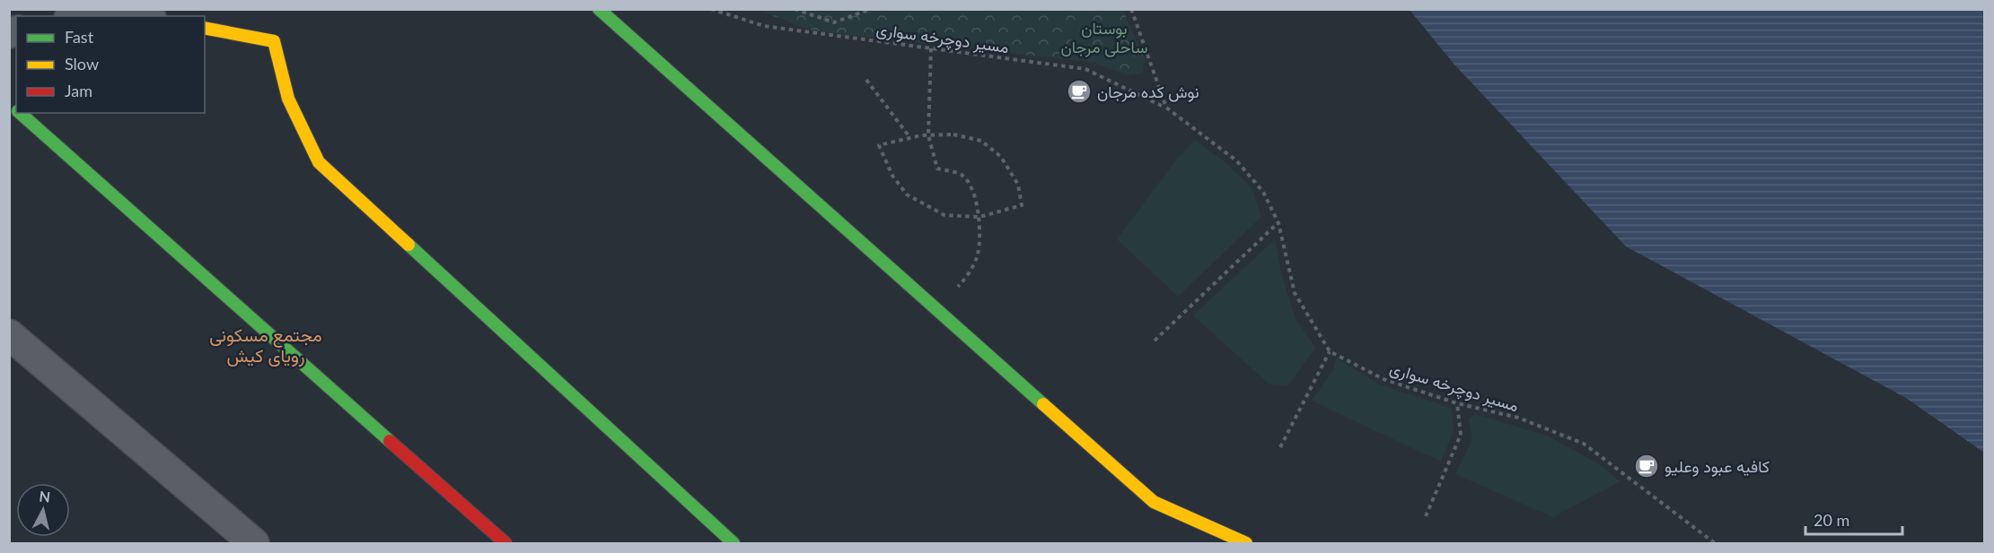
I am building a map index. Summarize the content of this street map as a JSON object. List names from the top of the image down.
{
  "streets": {
    "path": ["مسیر دوچرخه سواری"]
  },
  "districts": ["مجتمع مسکونی رویای کیش"],
  "parks": ["بوستان ساحلی مرجان"],
  "places": {
    "cafe": ["نوش کده مرجان", "کافیه عبود وعلیو"]
  },
  "legend": ["Fast", "Slow", "Jam"],
  "scale_bar": "20 m",
  "north": "top"
}
